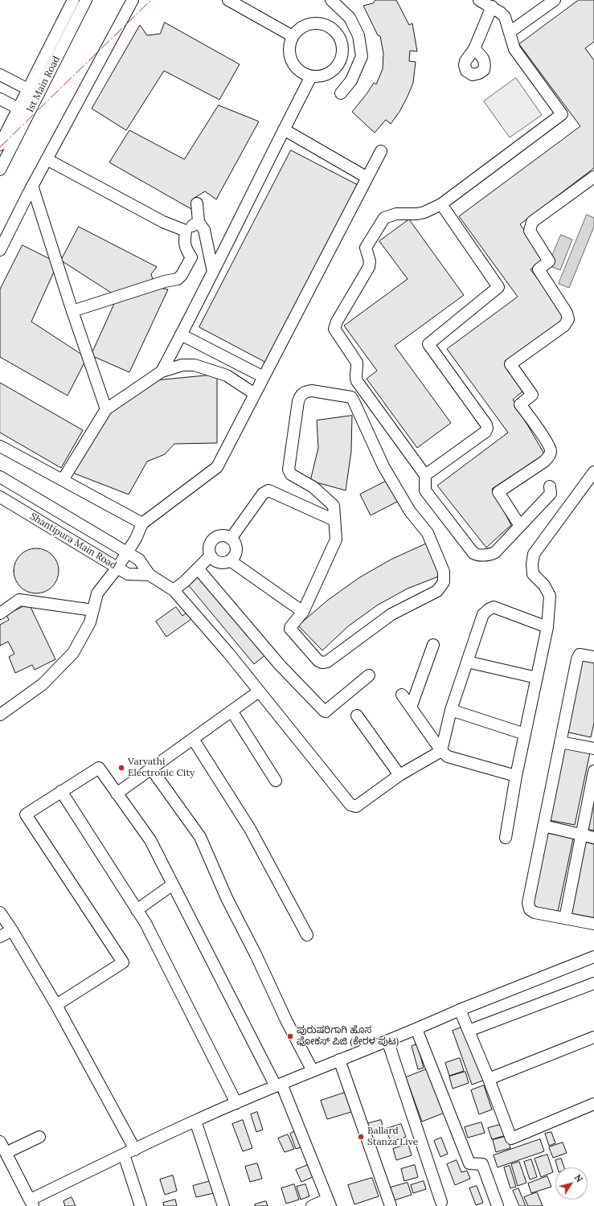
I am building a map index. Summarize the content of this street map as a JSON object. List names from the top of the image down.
{
  "streets": {
    "street": ["1st Main Road", "Shantipura Main Road"]
  },
  "places": ["Varvathi Electronic City", "ಪುರುಷರಿಗಾಗಿ ಹೊಸ ಫೋಕಸ್ ಪಿಜಿ (ಕೇರಳ ಪುಟ)", "Ballard Stanza Live"],
  "north": "top right"
}
